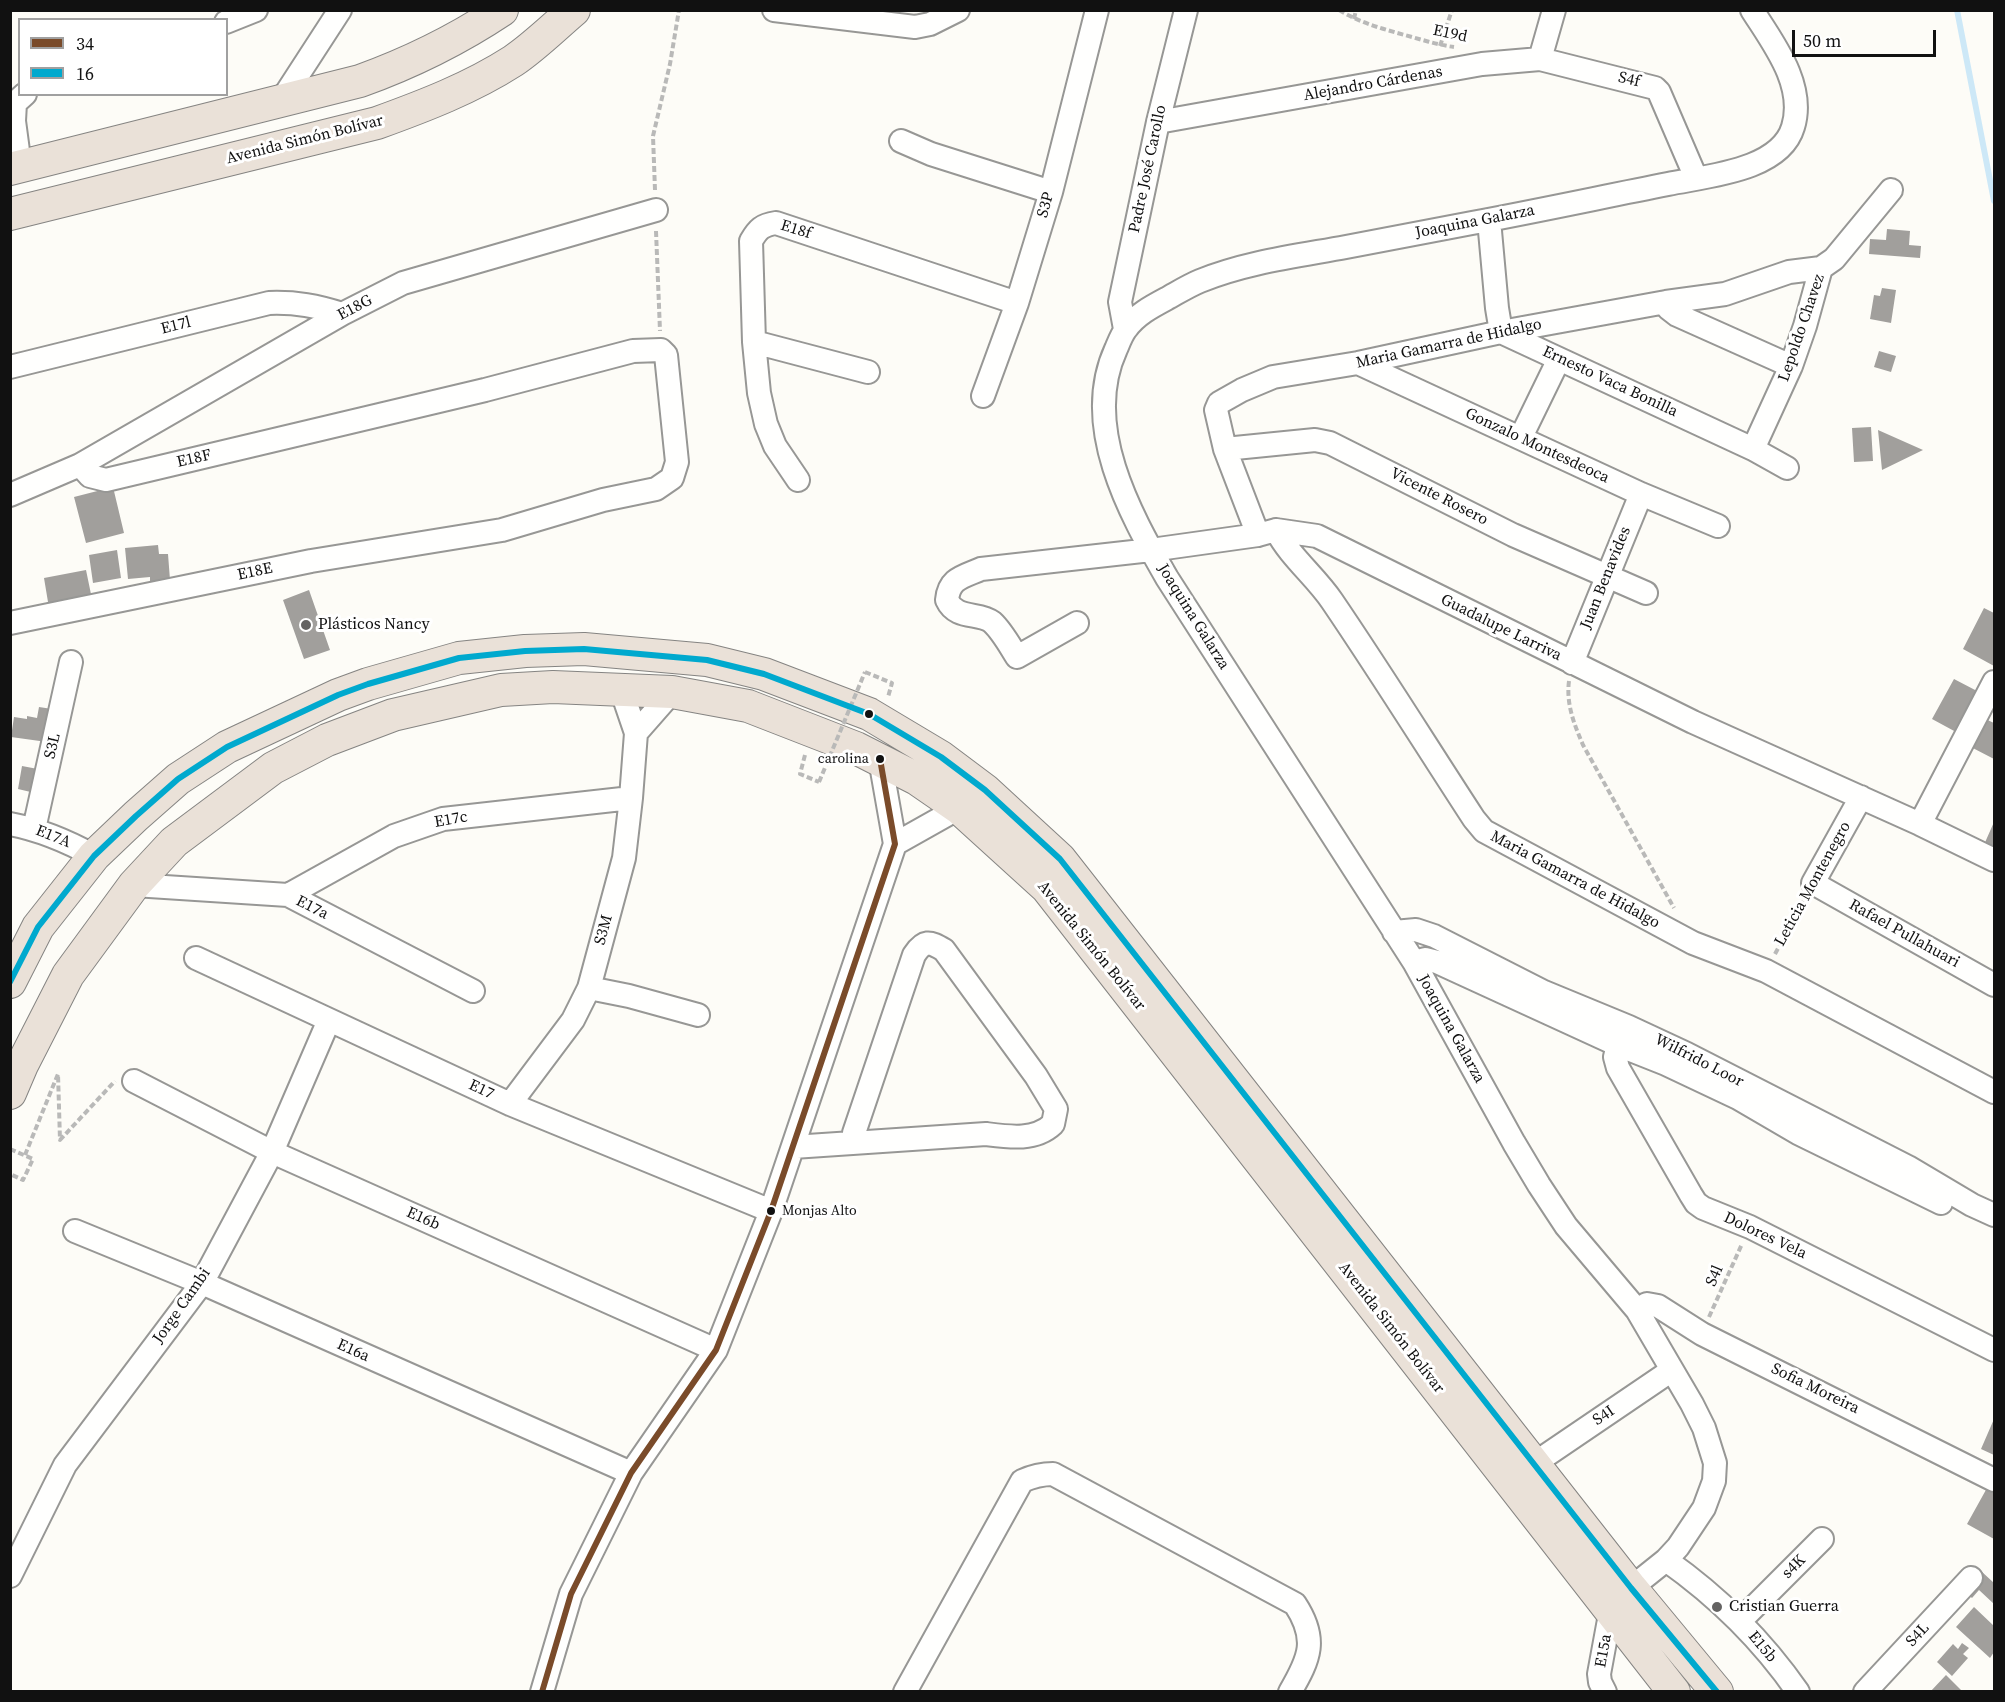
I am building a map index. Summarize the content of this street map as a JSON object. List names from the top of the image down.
{
  "streets": {
    "highway": ["Avenida Simón Bolívar"],
    "street": [
      "S4f",
      "Alejandro Cárdenas",
      "Padre José Carollo",
      "S3P",
      "Joaquina Galarza",
      "E18f",
      "E18G",
      "E17l",
      "Lepoldo Chavez",
      "Maria Gamarra de Hidalgo",
      "Ernesto Vaca Bonilla",
      "Gonzalo Montesdeoca",
      "E18F",
      "Vicente Rosero",
      "E18E",
      "Juan Benavides",
      "Guadalupe Larriva",
      "S3L",
      "E17c",
      "E17A",
      "Leticia Montenegro",
      "E17a",
      "S3M",
      "Rafael Pullahuari",
      "Wilfrido Loor",
      "E17",
      "E16b",
      "Dolores Vela",
      "Jorge Cambi",
      "E16a",
      "Sofia Moreira",
      "S4I",
      "s4K",
      "S4L",
      "E15b",
      "E15a"
    ],
    "path": ["E19d", "S4l"]
  },
  "crossings": [
    ["E19d", "Alejandro Cárdenas"],
    ["S4f", "Alejandro Cárdenas"],
    ["S4f", "Joaquina Galarza"],
    ["Alejandro Cárdenas", "Padre José Carollo"],
    ["Avenida Simón Bolívar", "Joaquina Galarza"],
    ["Avenida Simón Bolívar", "E17A"],
    ["Avenida Simón Bolívar", "E17a"],
    ["Avenida Simón Bolívar", "S3M"],
    ["Avenida Simón Bolívar", "S4I"],
    ["Avenida Simón Bolívar", "E15a"],
    ["Padre José Carollo", "Joaquina Galarza"],
    ["S3P", "E18f"],
    ["Joaquina Galarza", "Guadalupe Larriva"],
    ["Joaquina Galarza", "Wilfrido Loor"],
    ["Joaquina Galarza", "Sofia Moreira"],
    ["Joaquina Galarza", "S4I"],
    ["Joaquina Galarza", "E15b"],
    ["Joaquina Galarza", "E15a"],
    ["E18G", "E17l"],
    ["E18G", "E18F"],
    ["Lepoldo Chavez", "Maria Gamarra de Hidalgo"],
    ["Lepoldo Chavez", "Ernesto Vaca Bonilla"],
    ["Maria Gamarra de Hidalgo", "Ernesto Vaca Bonilla"],
    ["Maria Gamarra de Hidalgo", "Gonzalo Montesdeoca"],
    ["Maria Gamarra de Hidalgo", "Vicente Rosero"],
    ["Maria Gamarra de Hidalgo", "Guadalupe Larriva"],
    ["Maria Gamarra de Hidalgo", "Leticia Montenegro"],
    ["Gonzalo Montesdeoca", "Juan Benavides"],
    ["E18F", "E18E"],
    ["Vicente Rosero", "Juan Benavides"],
    ["Juan Benavides", "Guadalupe Larriva"],
    ["Guadalupe Larriva", "Leticia Montenegro"],
    ["S3L", "E17A"],
    ["E17c", "E17a"],
    ["E17c", "S3M"],
    ["Leticia Montenegro", "Rafael Pullahuari"],
    ["S3M", "E17"],
    ["Wilfrido Loor", "Dolores Vela"],
    ["E17", "Jorge Cambi"],
    ["E16b", "Jorge Cambi"],
    ["Dolores Vela", "S4l"],
    ["S4l", "Sofia Moreira"],
    ["Jorge Cambi", "E16a"],
    ["s4K", "E15b"]
  ],
  "places": [
    "Plásticos Nancy",
    "carolina",
    "Monjas Alto",
    "Cristian Guerra"
  ],
  "lines": ["transit line 16", "transit line 34"],
  "legend": ["34", "16"],
  "scale_bar": "50 m"
}
